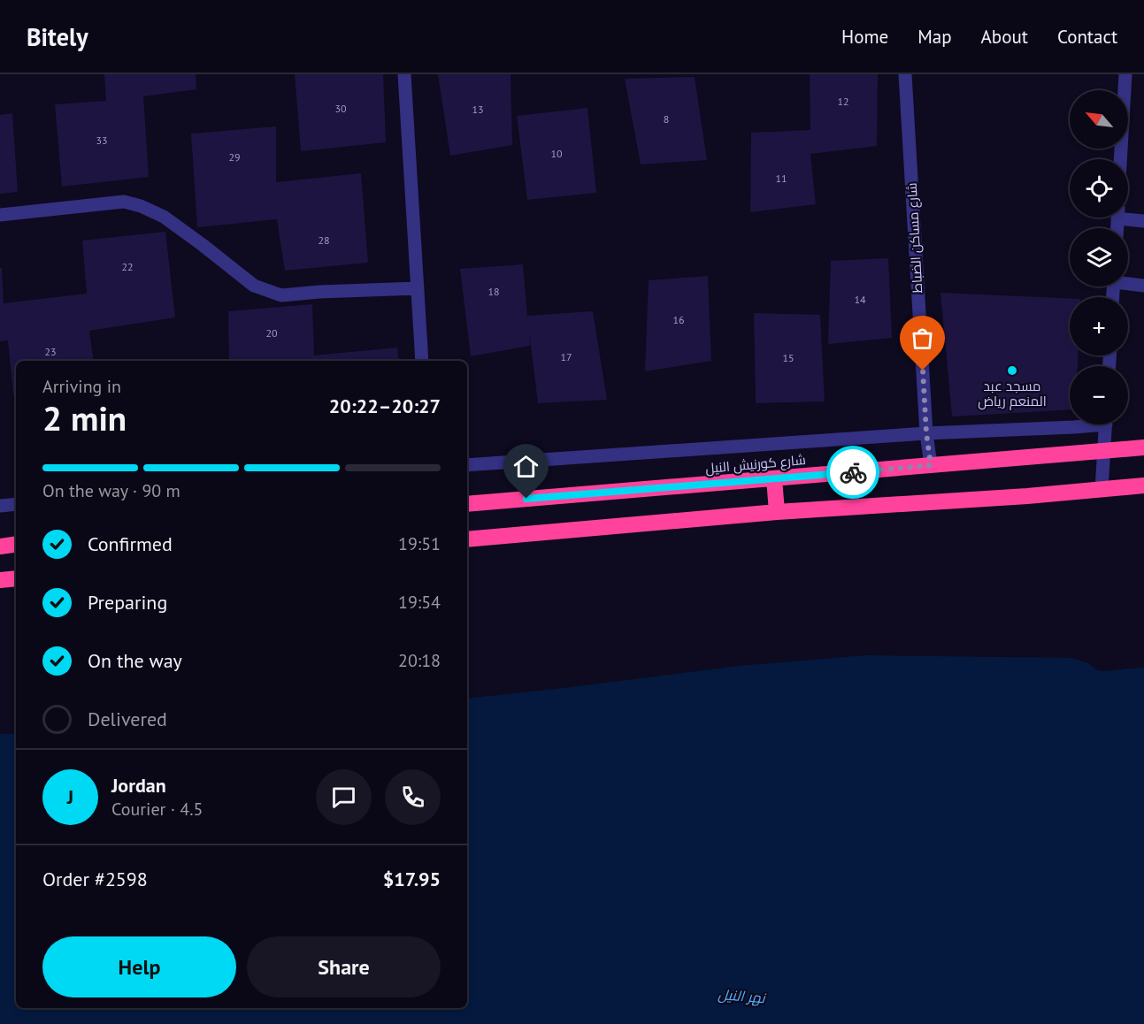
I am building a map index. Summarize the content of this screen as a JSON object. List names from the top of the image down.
{
  "streets": {
    "highway": ["شارع كورنيش النيل"],
    "street": ["شارع مساكن الضباط"]
  },
  "crossings": [
    ["شارع مساكن الضباط", "شارع كورنيش النيل"]
  ],
  "water": ["نهر النيل"],
  "places": ["مسجد عبد المنعم رياض"],
  "house_numbers": [
    "12",
    "30",
    "13",
    "8",
    "33",
    "10",
    "29",
    "11",
    "28",
    "22",
    "18",
    "14",
    "16",
    "20",
    "23",
    "17",
    "15"
  ],
  "north": "top left",
  "page": {
    "header": "Bitely",
    "nav": [
      "Home",
      "Map",
      "About",
      "Contact"
    ],
    "map_buttons": ["+", "−"],
    "heading": ["2 min", "Arriving in", "20:22–20:27"],
    "panel": [
      "Jordan",
      "Courier · 4.5",
      "Order #2598",
      "$17.95"
    ],
    "bar": "On the way · 90 m",
    "list": [
      ["Confirmed", "19:51"],
      ["Preparing", "19:54"],
      ["On the way", "20:18"],
      "Delivered"
    ],
    "round": "J",
    "buttons": ["Help", "Share"]
  }
}
